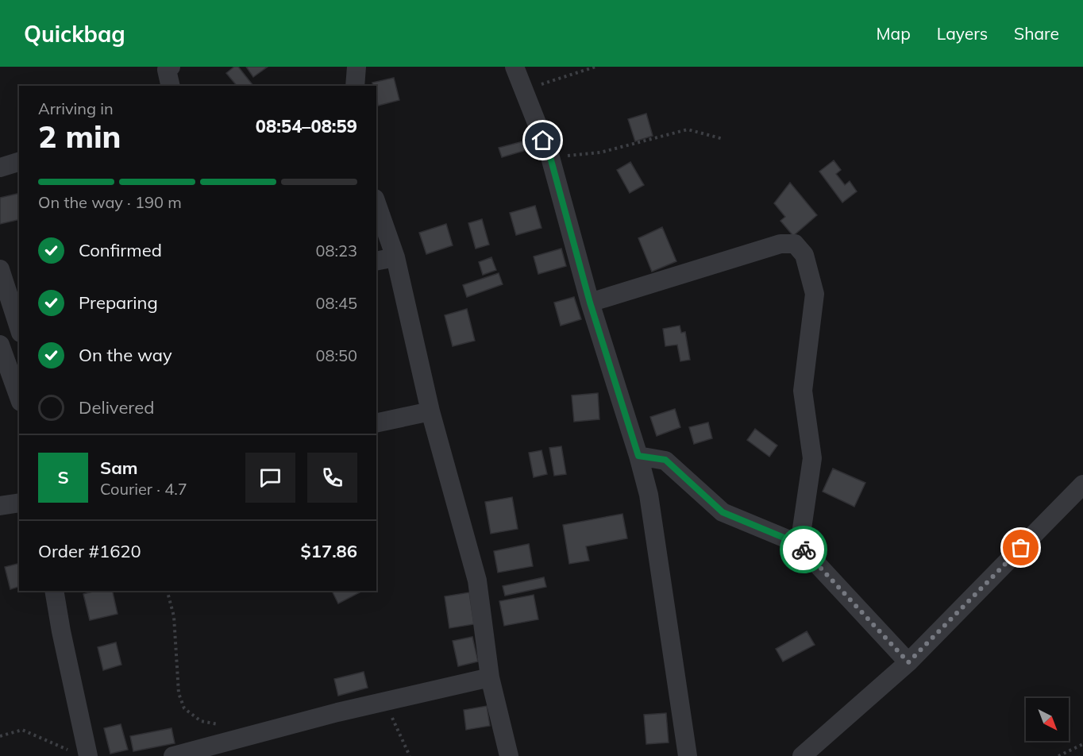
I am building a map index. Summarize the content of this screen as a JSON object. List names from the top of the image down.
{
  "north": "bottom right",
  "page": {
    "header": "Quickbag",
    "nav": ["Map", "Layers", "Share"],
    "heading": ["2 min", "Arriving in", "08:54–08:59"],
    "panel": [
      "Sam",
      "Courier · 4.7",
      "Order #1620",
      "$17.86"
    ],
    "bar": "On the way · 190 m",
    "list": [
      ["Confirmed", "08:23"],
      ["Preparing", "08:45"],
      ["On the way", "08:50"],
      "Delivered"
    ],
    "round": "S"
  }
}
